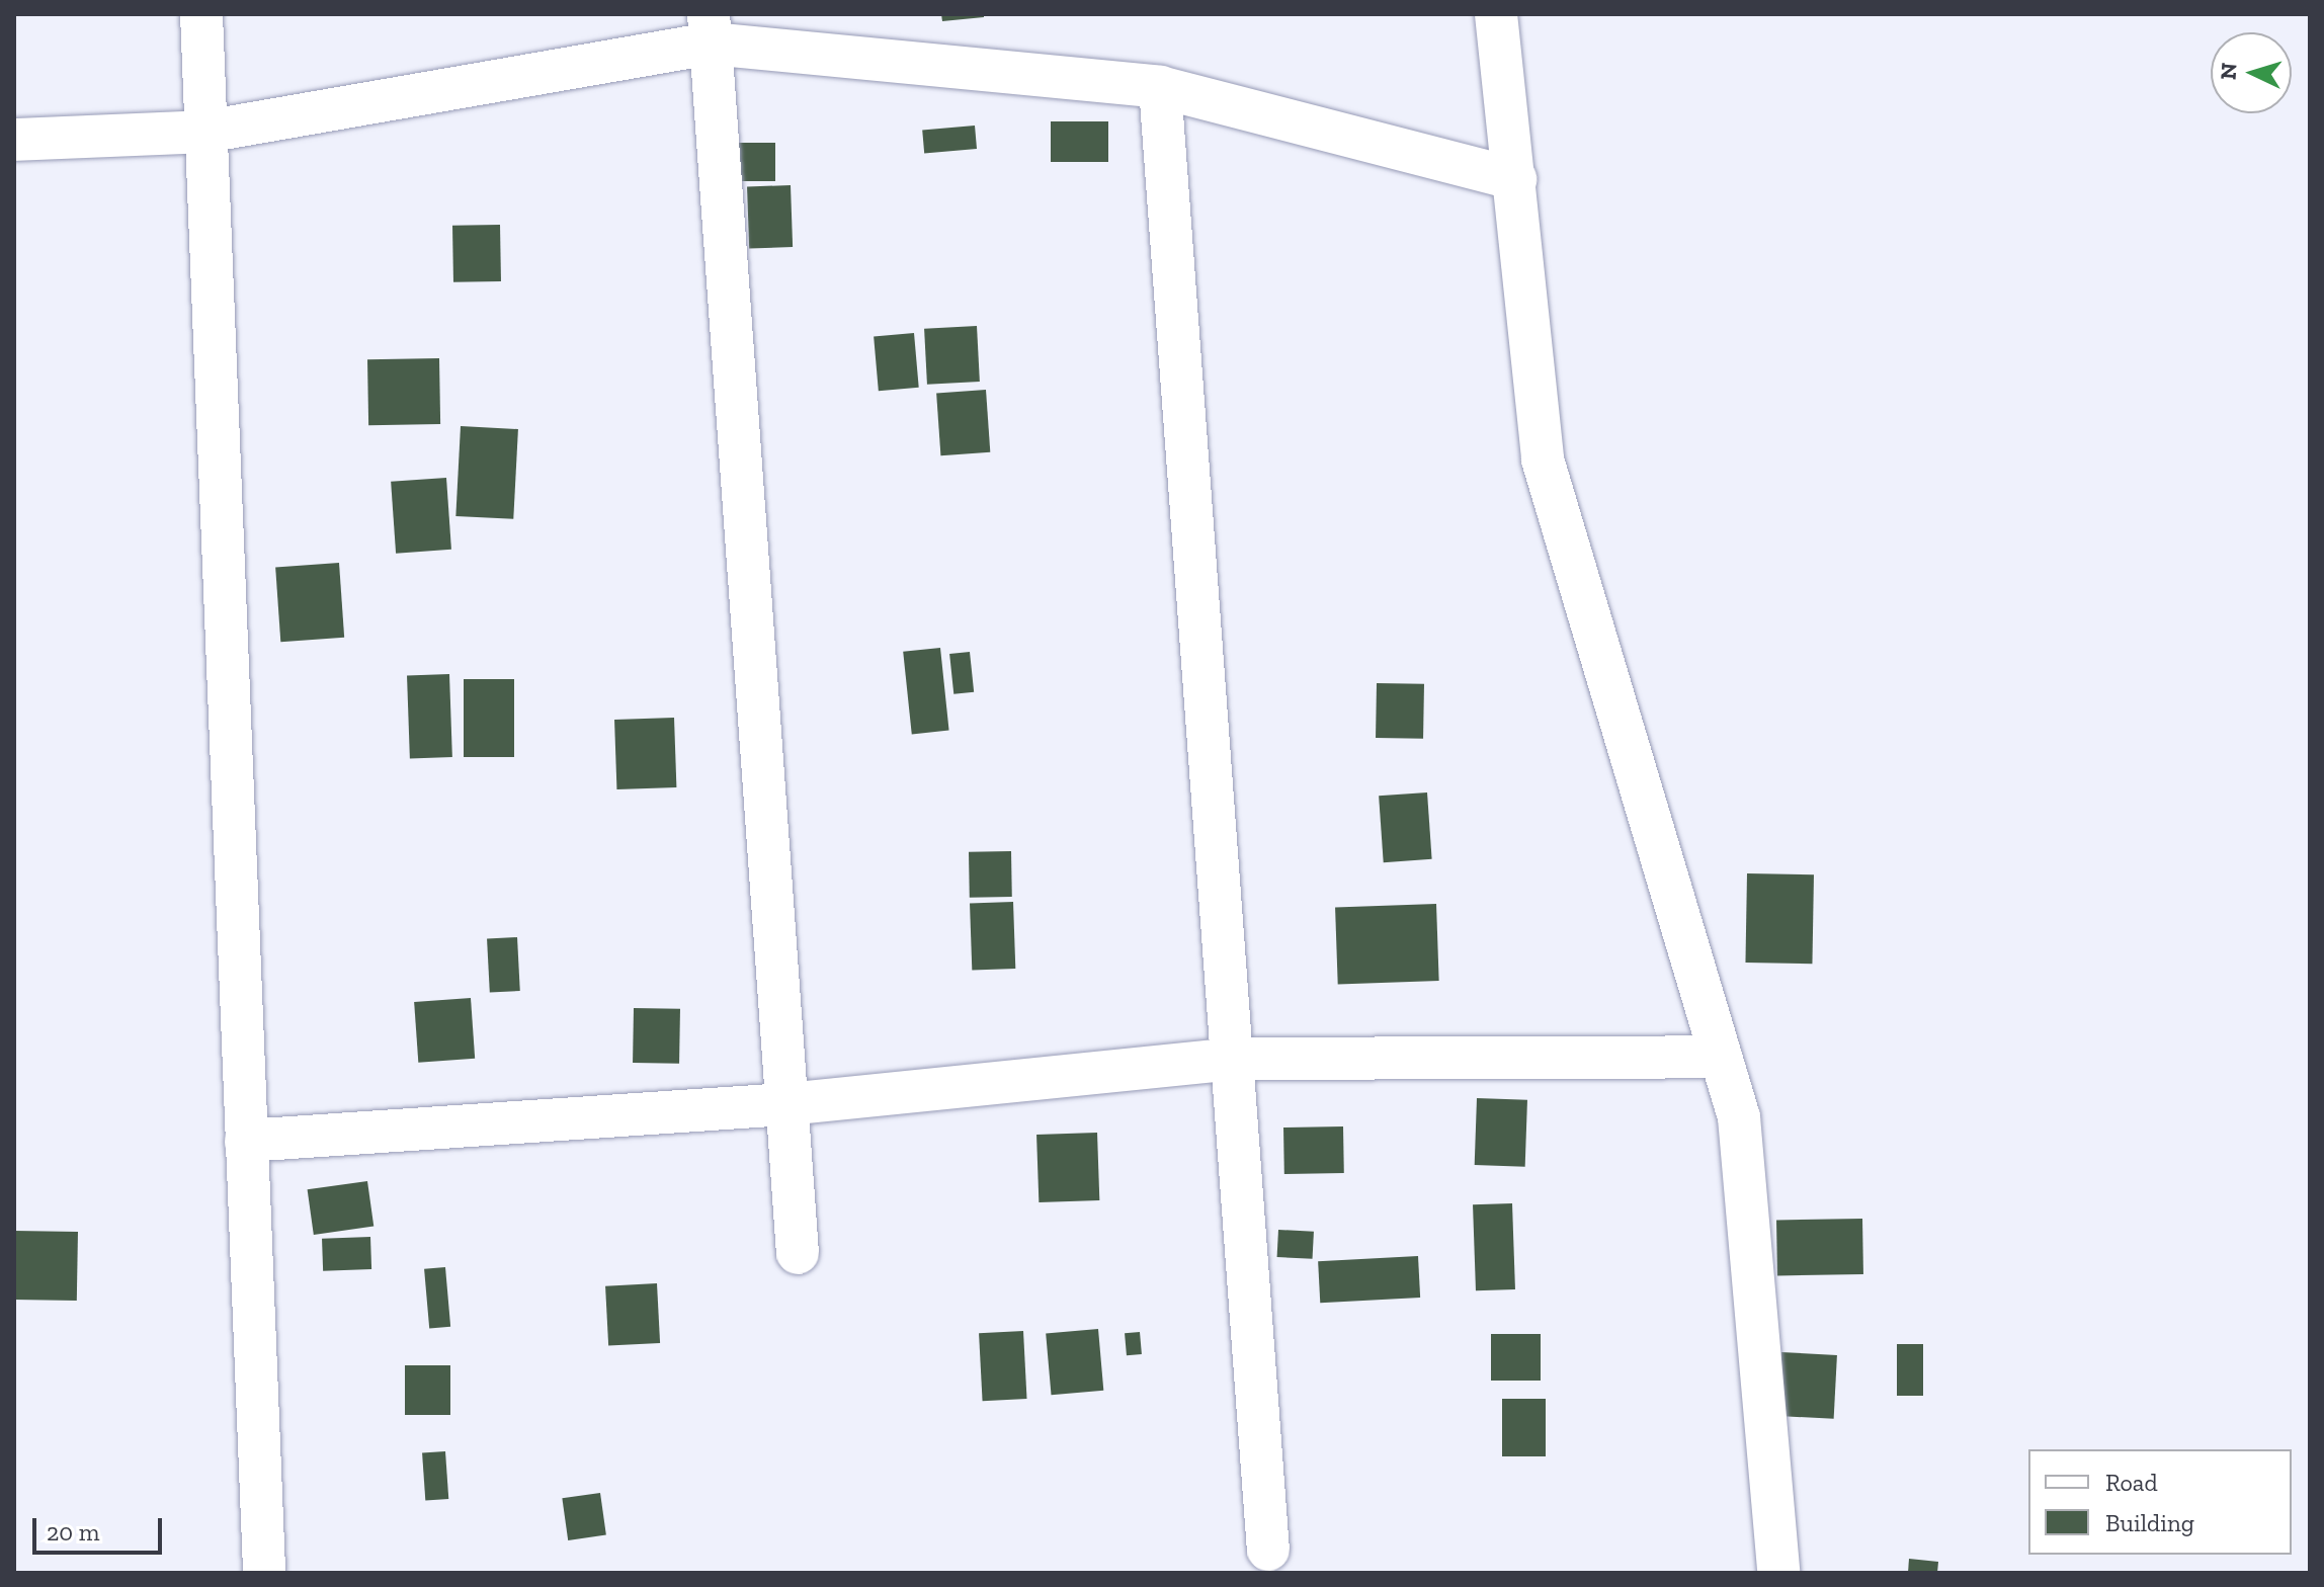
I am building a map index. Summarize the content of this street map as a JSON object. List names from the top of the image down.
{
  "legend": ["Road", "Building"],
  "scale_bar": "20 m",
  "north": "left"
}
